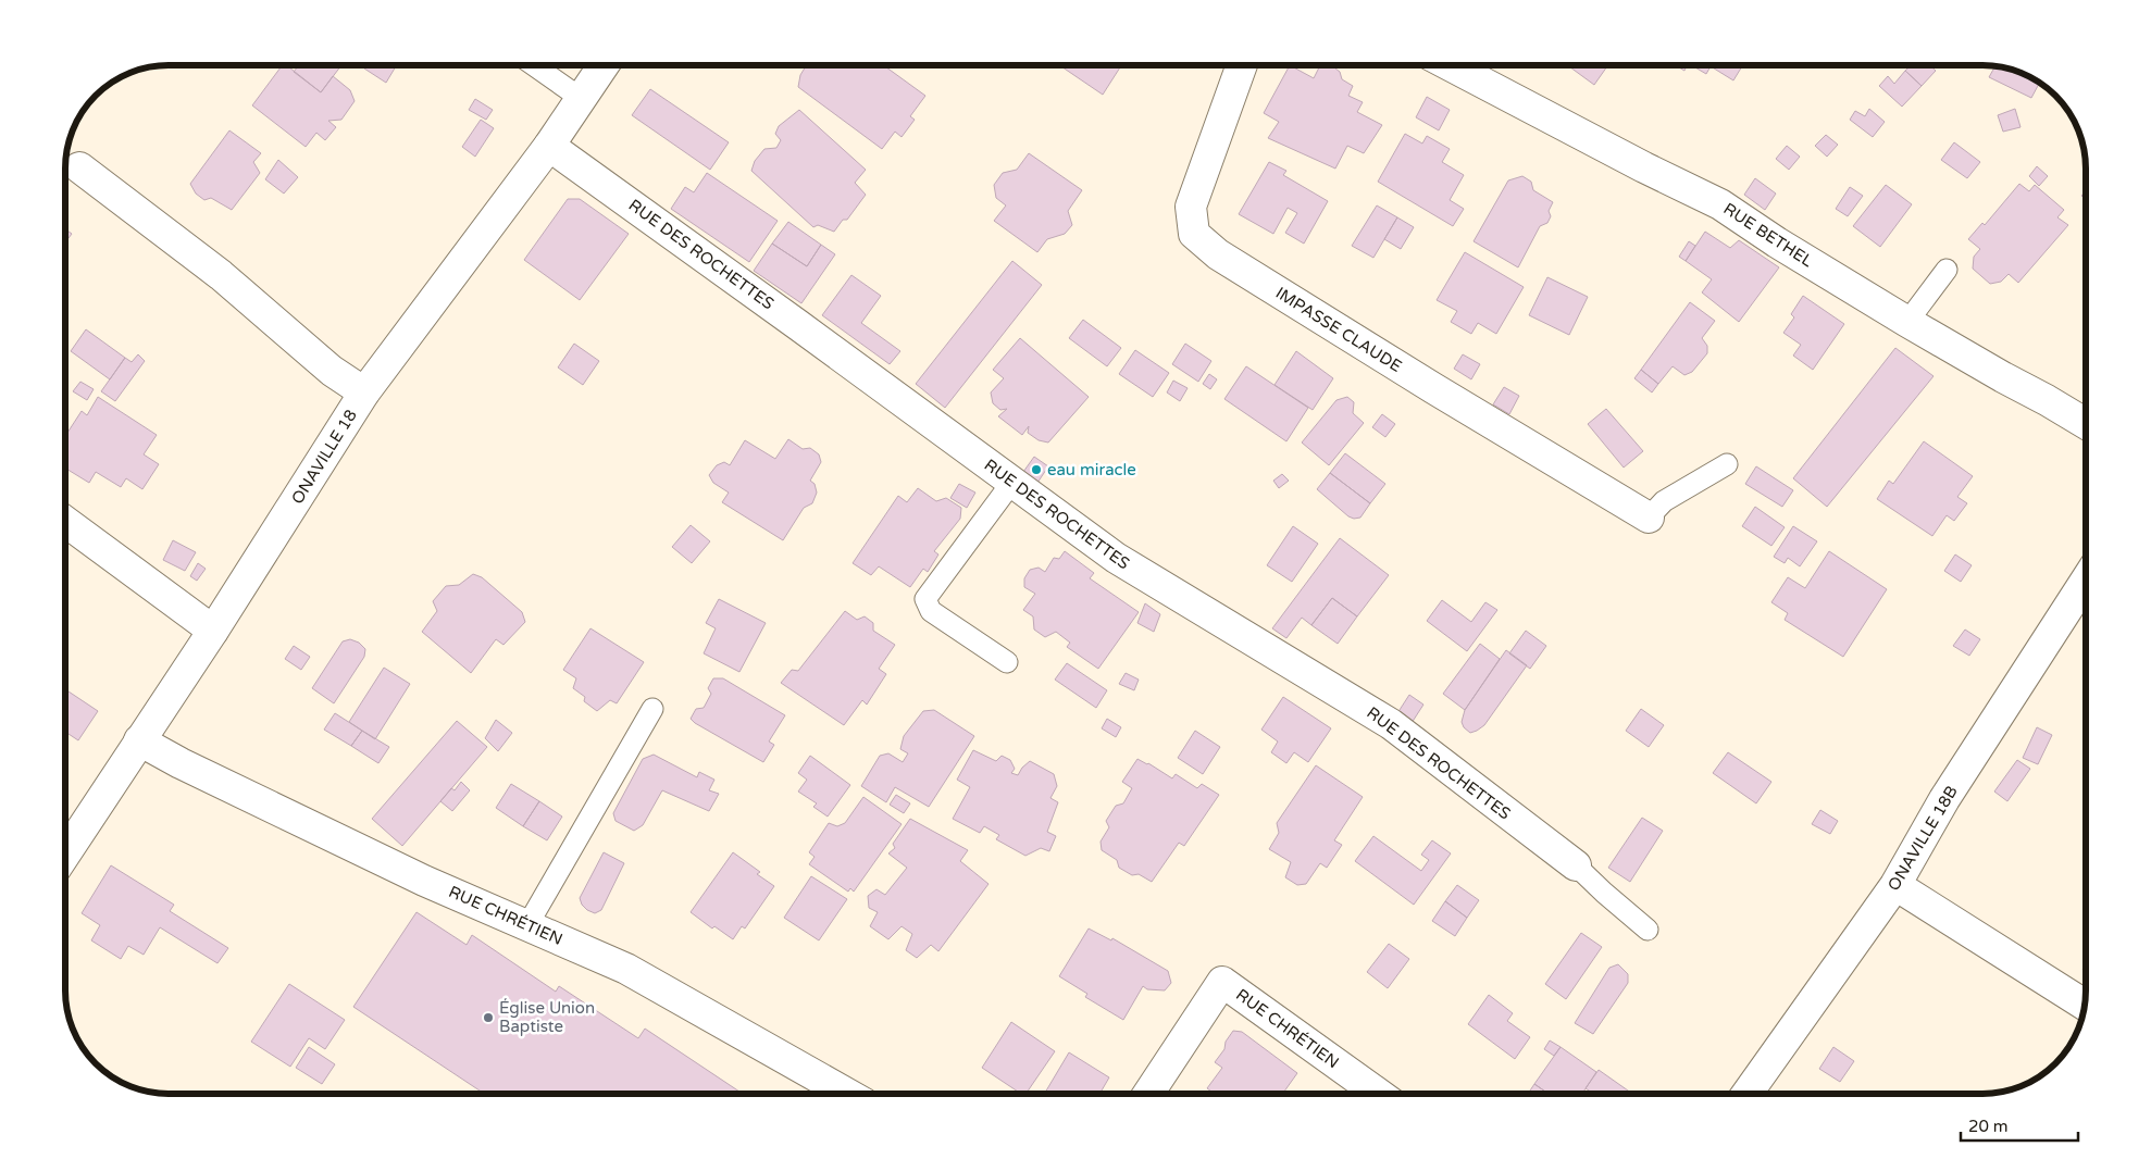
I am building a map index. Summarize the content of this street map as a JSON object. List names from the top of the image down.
{
  "streets": {
    "street": [
      "RUE BETHEL",
      "RUE DES ROCHETTES",
      "IMPASSE CLAUDE",
      "ONAVILLE 18",
      "ONAVILLE 18B",
      "RUE CHRÉTIEN"
    ]
  },
  "crossings": [
    ["RUE DES ROCHETTES", "ONAVILLE 18"],
    ["ONAVILLE 18", "RUE CHRÉTIEN"]
  ],
  "places": ["eau miracle", "Église Union Baptiste"],
  "scale_bar": "20 m"
}
